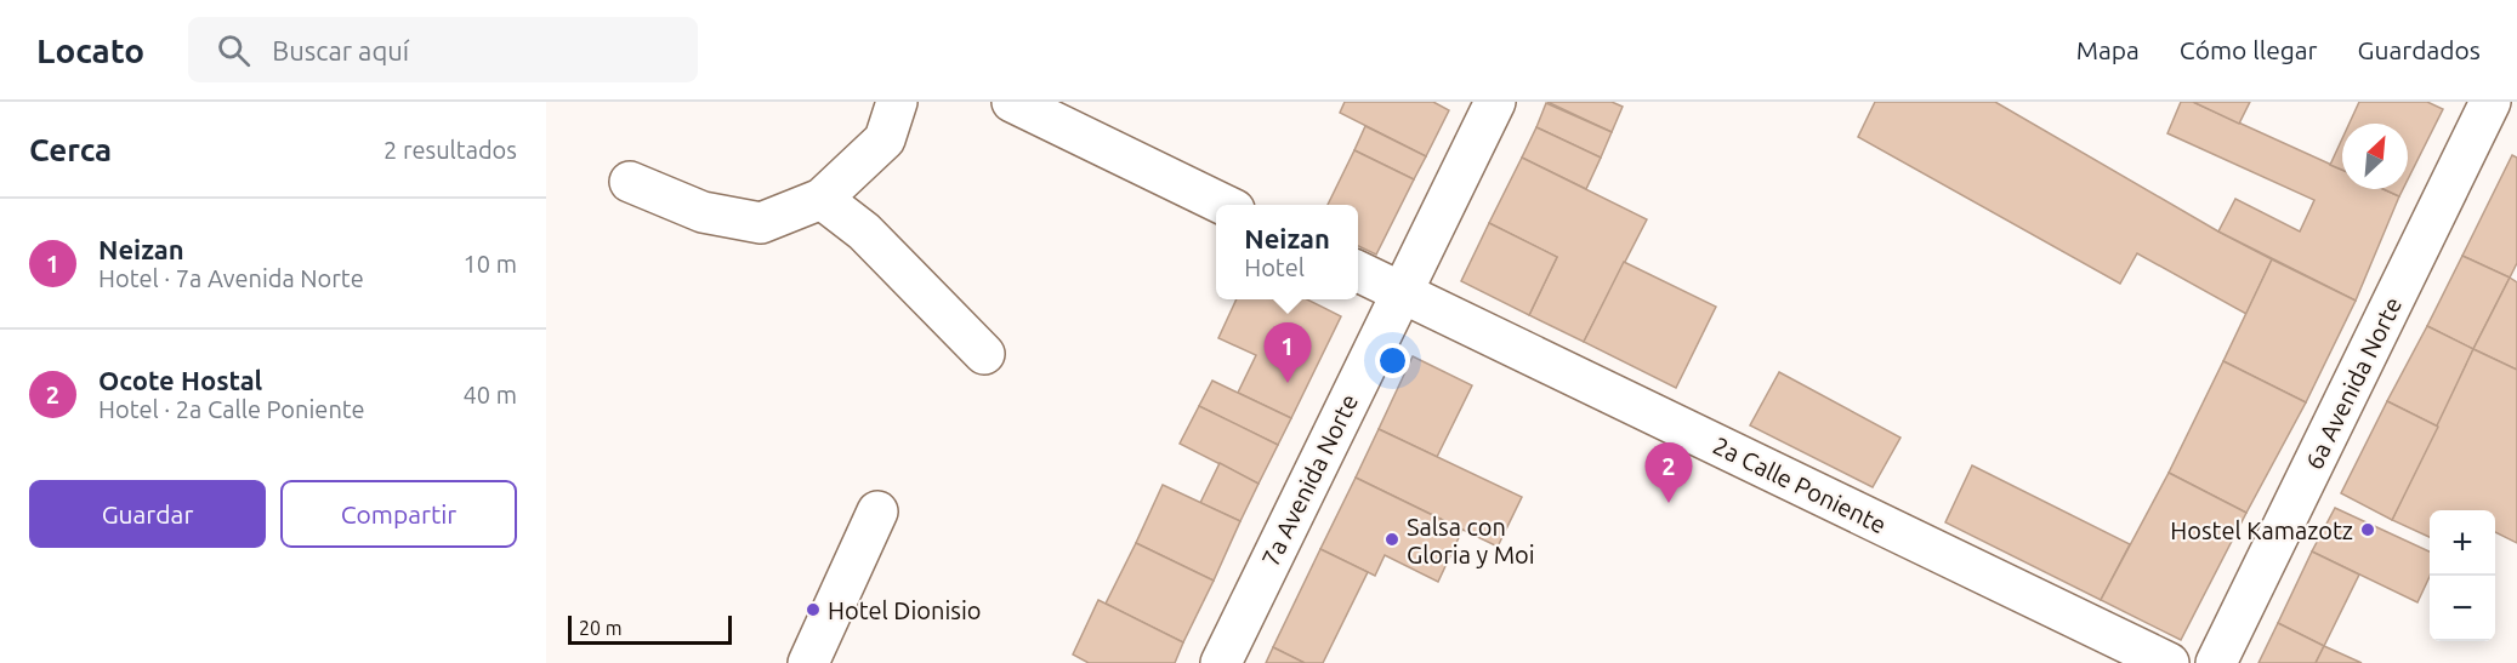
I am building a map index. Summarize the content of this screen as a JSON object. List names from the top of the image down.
{
  "streets": {
    "street": ["6a Avenida Norte", "7a Avenida Norte", "2a Calle Poniente"]
  },
  "crossings": [
    ["7a Avenida Norte", "2a Calle Poniente"]
  ],
  "places": ["Hostel Kamazotz", "Salsa con Gloria y Moi", "Hotel Dionisio"],
  "scale_bar": "20 m",
  "north": "top right",
  "page": {
    "header": "Locato",
    "search": "Buscar aquí",
    "nav": ["Mapa", "Cómo llegar", "Guardados"],
    "heading": ["Cerca", "2 resultados"],
    "list": [
      {
        "mark": "1",
        "name": "Neizan",
        "note": "Hotel · 7a Avenida Norte",
        "value": "10 m"
      },
      {
        "mark": "2",
        "name": "Ocote Hostal",
        "note": "Hotel · 2a Calle Poniente",
        "value": "40 m"
      }
    ],
    "popup": ["Neizan", "Hotel"],
    "pins": ["1", "2"],
    "buttons": ["Guardar", "Compartir"],
    "map_buttons": ["+", "−"],
    "scale": "20 m"
  }
}
